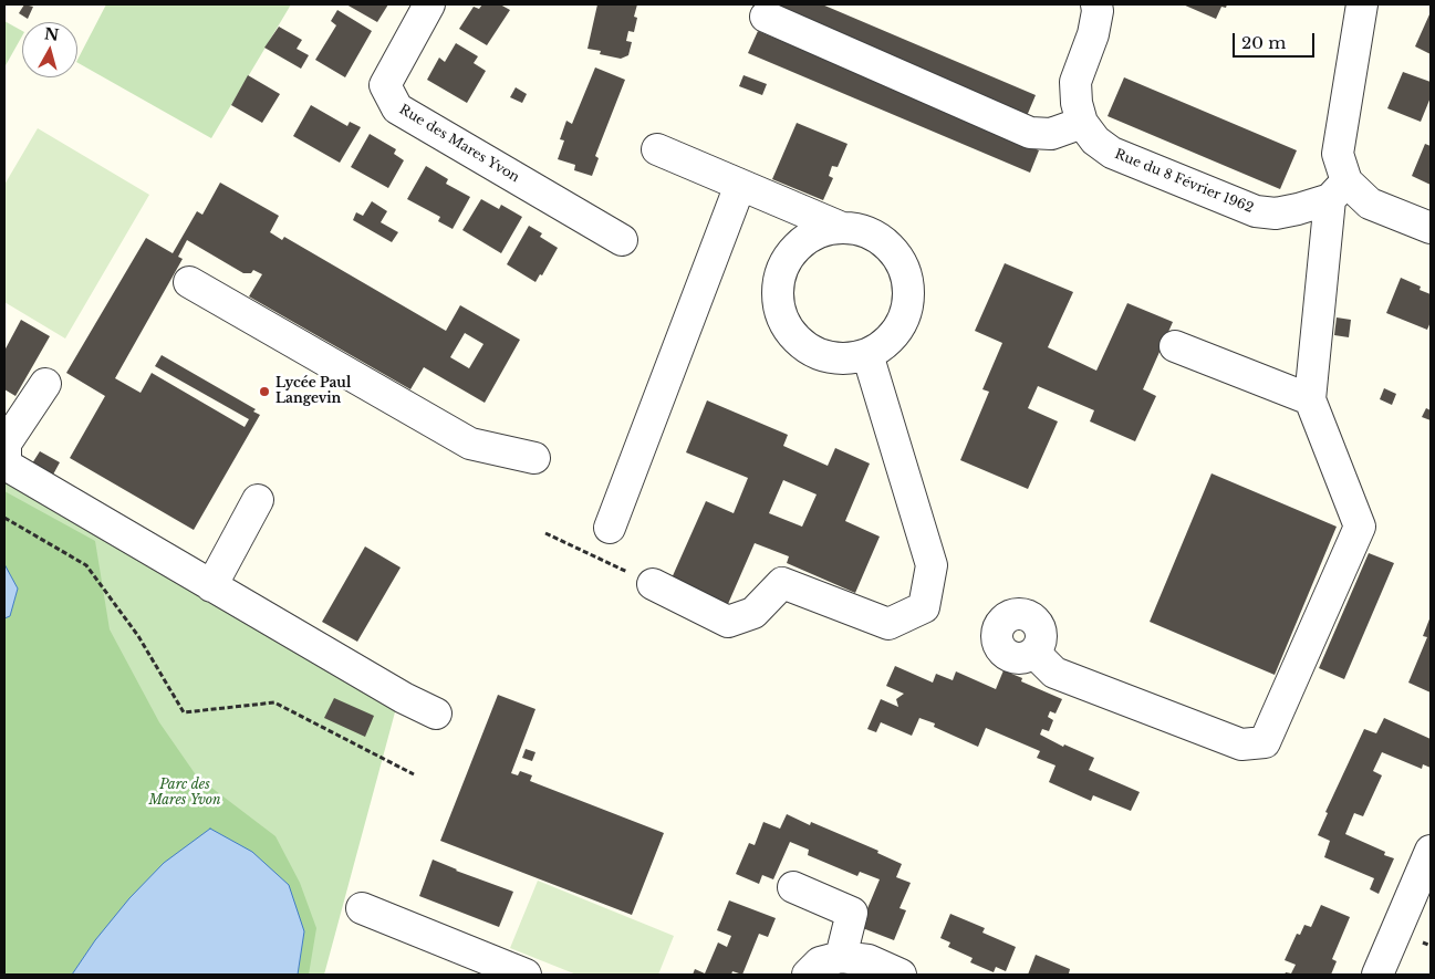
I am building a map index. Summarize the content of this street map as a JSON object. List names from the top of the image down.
{
  "streets": {
    "street": ["Rue des Mares Yvon", "Rue du 8 Février 1962"]
  },
  "parks": ["Parc des Mares Yvon"],
  "places": ["Lycée Paul Langevin"],
  "scale_bar": "20 m",
  "north": "top"
}
